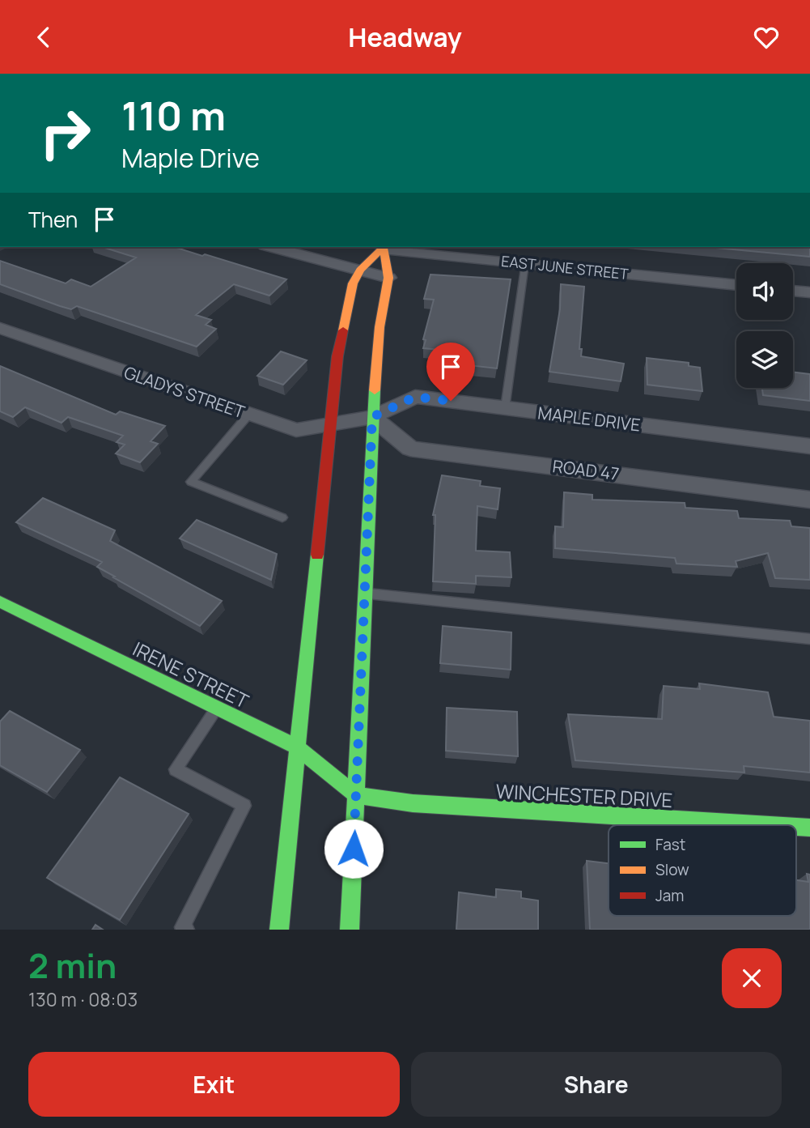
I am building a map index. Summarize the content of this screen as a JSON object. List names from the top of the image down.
{
  "streets": {
    "main road": ["IRENE STREET", "WINCHESTER DRIVE"],
    "street": [
      "EAST JUNE STREET",
      "GLADYS STREET",
      "MAPLE DRIVE",
      "ROAD 47"
    ]
  },
  "crossings": [
    ["GLADYS STREET", "MAPLE DRIVE"],
    ["GLADYS STREET", "ROAD 47"],
    ["MAPLE DRIVE", "ROAD 47"],
    ["IRENE STREET", "WINCHESTER DRIVE"]
  ],
  "legend": ["Fast", "Slow", "Jam"],
  "page": {
    "header": "Headway",
    "turn": ["110 m", "Maple Drive"],
    "then": "Then",
    "heading": ["2 min", "130 m · 08:03"],
    "buttons": ["Exit", "Share"]
  }
}
